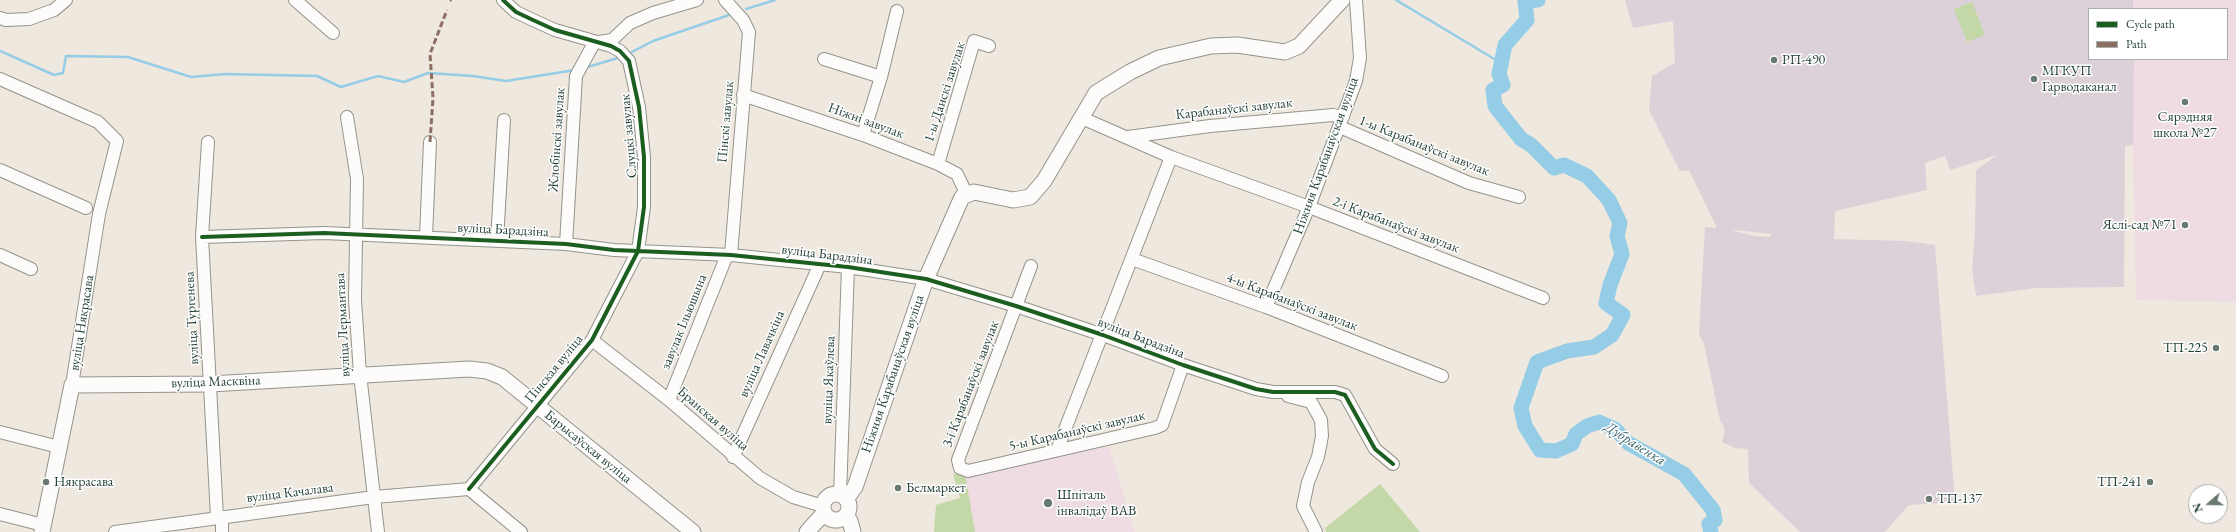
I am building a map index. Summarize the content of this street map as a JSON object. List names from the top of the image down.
{
  "streets": {
    "main road": [
      "Ніжняя Карабанаўская вуліца",
      "вуліца Някрасава",
      "вуліца Масквіна",
      "Барысаўская вуліца"
    ],
    "street": [
      "1-ы Данскі завулак",
      "Карабанаўскі завулак",
      "Ніжні завулак",
      "Пінскі завулак",
      "Слуцкі завулак",
      "Жлобінскі завулак",
      "1-ы Карабанаўскі завулак",
      "2-і Карабанаўскі завулак",
      "вуліца Барадзіна",
      "4-ы Карабанаўскі завулак",
      "вуліца Тургенева",
      "завулак Ільюшына",
      "вуліца Лермантава",
      "вуліца Лавачкіна",
      "Пінская вуліца",
      "вуліца Якаўлева",
      "3-і Карабанаўскі завулак",
      "Бранская вуліца",
      "5-ы Карабанаўскі завулак",
      "вуліца Качалава"
    ]
  },
  "crossings": [
    ["1-ы Данскі завулак", "Ніжні завулак"],
    ["Карабанаўскі завулак", "1-ы Карабанаўскі завулак"],
    ["Карабанаўскі завулак", "Ніжняя Карабанаўская вуліца"],
    ["Карабанаўскі завулак", "2-і Карабанаўскі завулак"],
    ["Ніжні завулак", "Пінскі завулак"],
    ["Ніжні завулак", "Ніжняя Карабанаўская вуліца"],
    ["Пінскі завулак", "вуліца Барадзіна"],
    ["Пінскі завулак", "завулак Ільюшына"],
    ["Слуцкі завулак", "Жлобінскі завулак"],
    ["Слуцкі завулак", "вуліца Барадзіна"],
    ["Слуцкі завулак", "Пінская вуліца"],
    ["Жлобінскі завулак", "вуліца Барадзіна"],
    ["1-ы Карабанаўскі завулак", "Ніжняя Карабанаўская вуліца"],
    ["Ніжняя Карабанаўская вуліца", "2-і Карабанаўскі завулак"],
    ["Ніжняя Карабанаўская вуліца", "вуліца Барадзіна"],
    ["Ніжняя Карабанаўская вуліца", "4-ы Карабанаўскі завулак"],
    ["Ніжняя Карабанаўская вуліца", "вуліца Якаўлева"],
    ["Ніжняя Карабанаўская вуліца", "Бранская вуліца"],
    ["вуліца Барадзіна", "вуліца Тургенева"],
    ["вуліца Барадзіна", "завулак Ільюшына"],
    ["вуліца Барадзіна", "вуліца Лермантава"],
    ["вуліца Барадзіна", "вуліца Лавачкіна"],
    ["вуліца Барадзіна", "Пінская вуліца"],
    ["вуліца Барадзіна", "вуліца Якаўлева"],
    ["вуліца Барадзіна", "3-і Карабанаўскі завулак"],
    ["вуліца Барадзіна", "5-ы Карабанаўскі завулак"],
    ["вуліца Тургенева", "вуліца Масквіна"],
    ["вуліца Тургенева", "вуліца Качалава"],
    ["завулак Ільюшына", "Бранская вуліца"],
    ["вуліца Някрасава", "вуліца Масквіна"],
    ["вуліца Лермантава", "вуліца Масквіна"],
    ["вуліца Лермантава", "Барысаўская вуліца"],
    ["вуліца Лермантава", "вуліца Качалава"],
    ["вуліца Лавачкіна", "Бранская вуліца"],
    ["Пінская вуліца", "Бранская вуліца"],
    ["Пінская вуліца", "Барысаўская вуліца"],
    ["Пінская вуліца", "вуліца Качалава"],
    ["вуліца Якаўлева", "Бранская вуліца"],
    ["вуліца Масквіна", "Барысаўская вуліца"],
    ["3-і Карабанаўскі завулак", "5-ы Карабанаўскі завулак"]
  ],
  "water": ["Дубравенка"],
  "places": [
    "РП-490",
    "МГКУП Гарводаканал",
    "Сярэдняя школа №27",
    "Яслі-сад №71",
    "ТП-225",
    "Някрасава",
    "ТП-241",
    "Белмаркет",
    "ТП-137",
    "Шпіталь інвалідаў ВАВ"
  ],
  "legend": ["Cycle path", "Path"],
  "north": "left"
}
